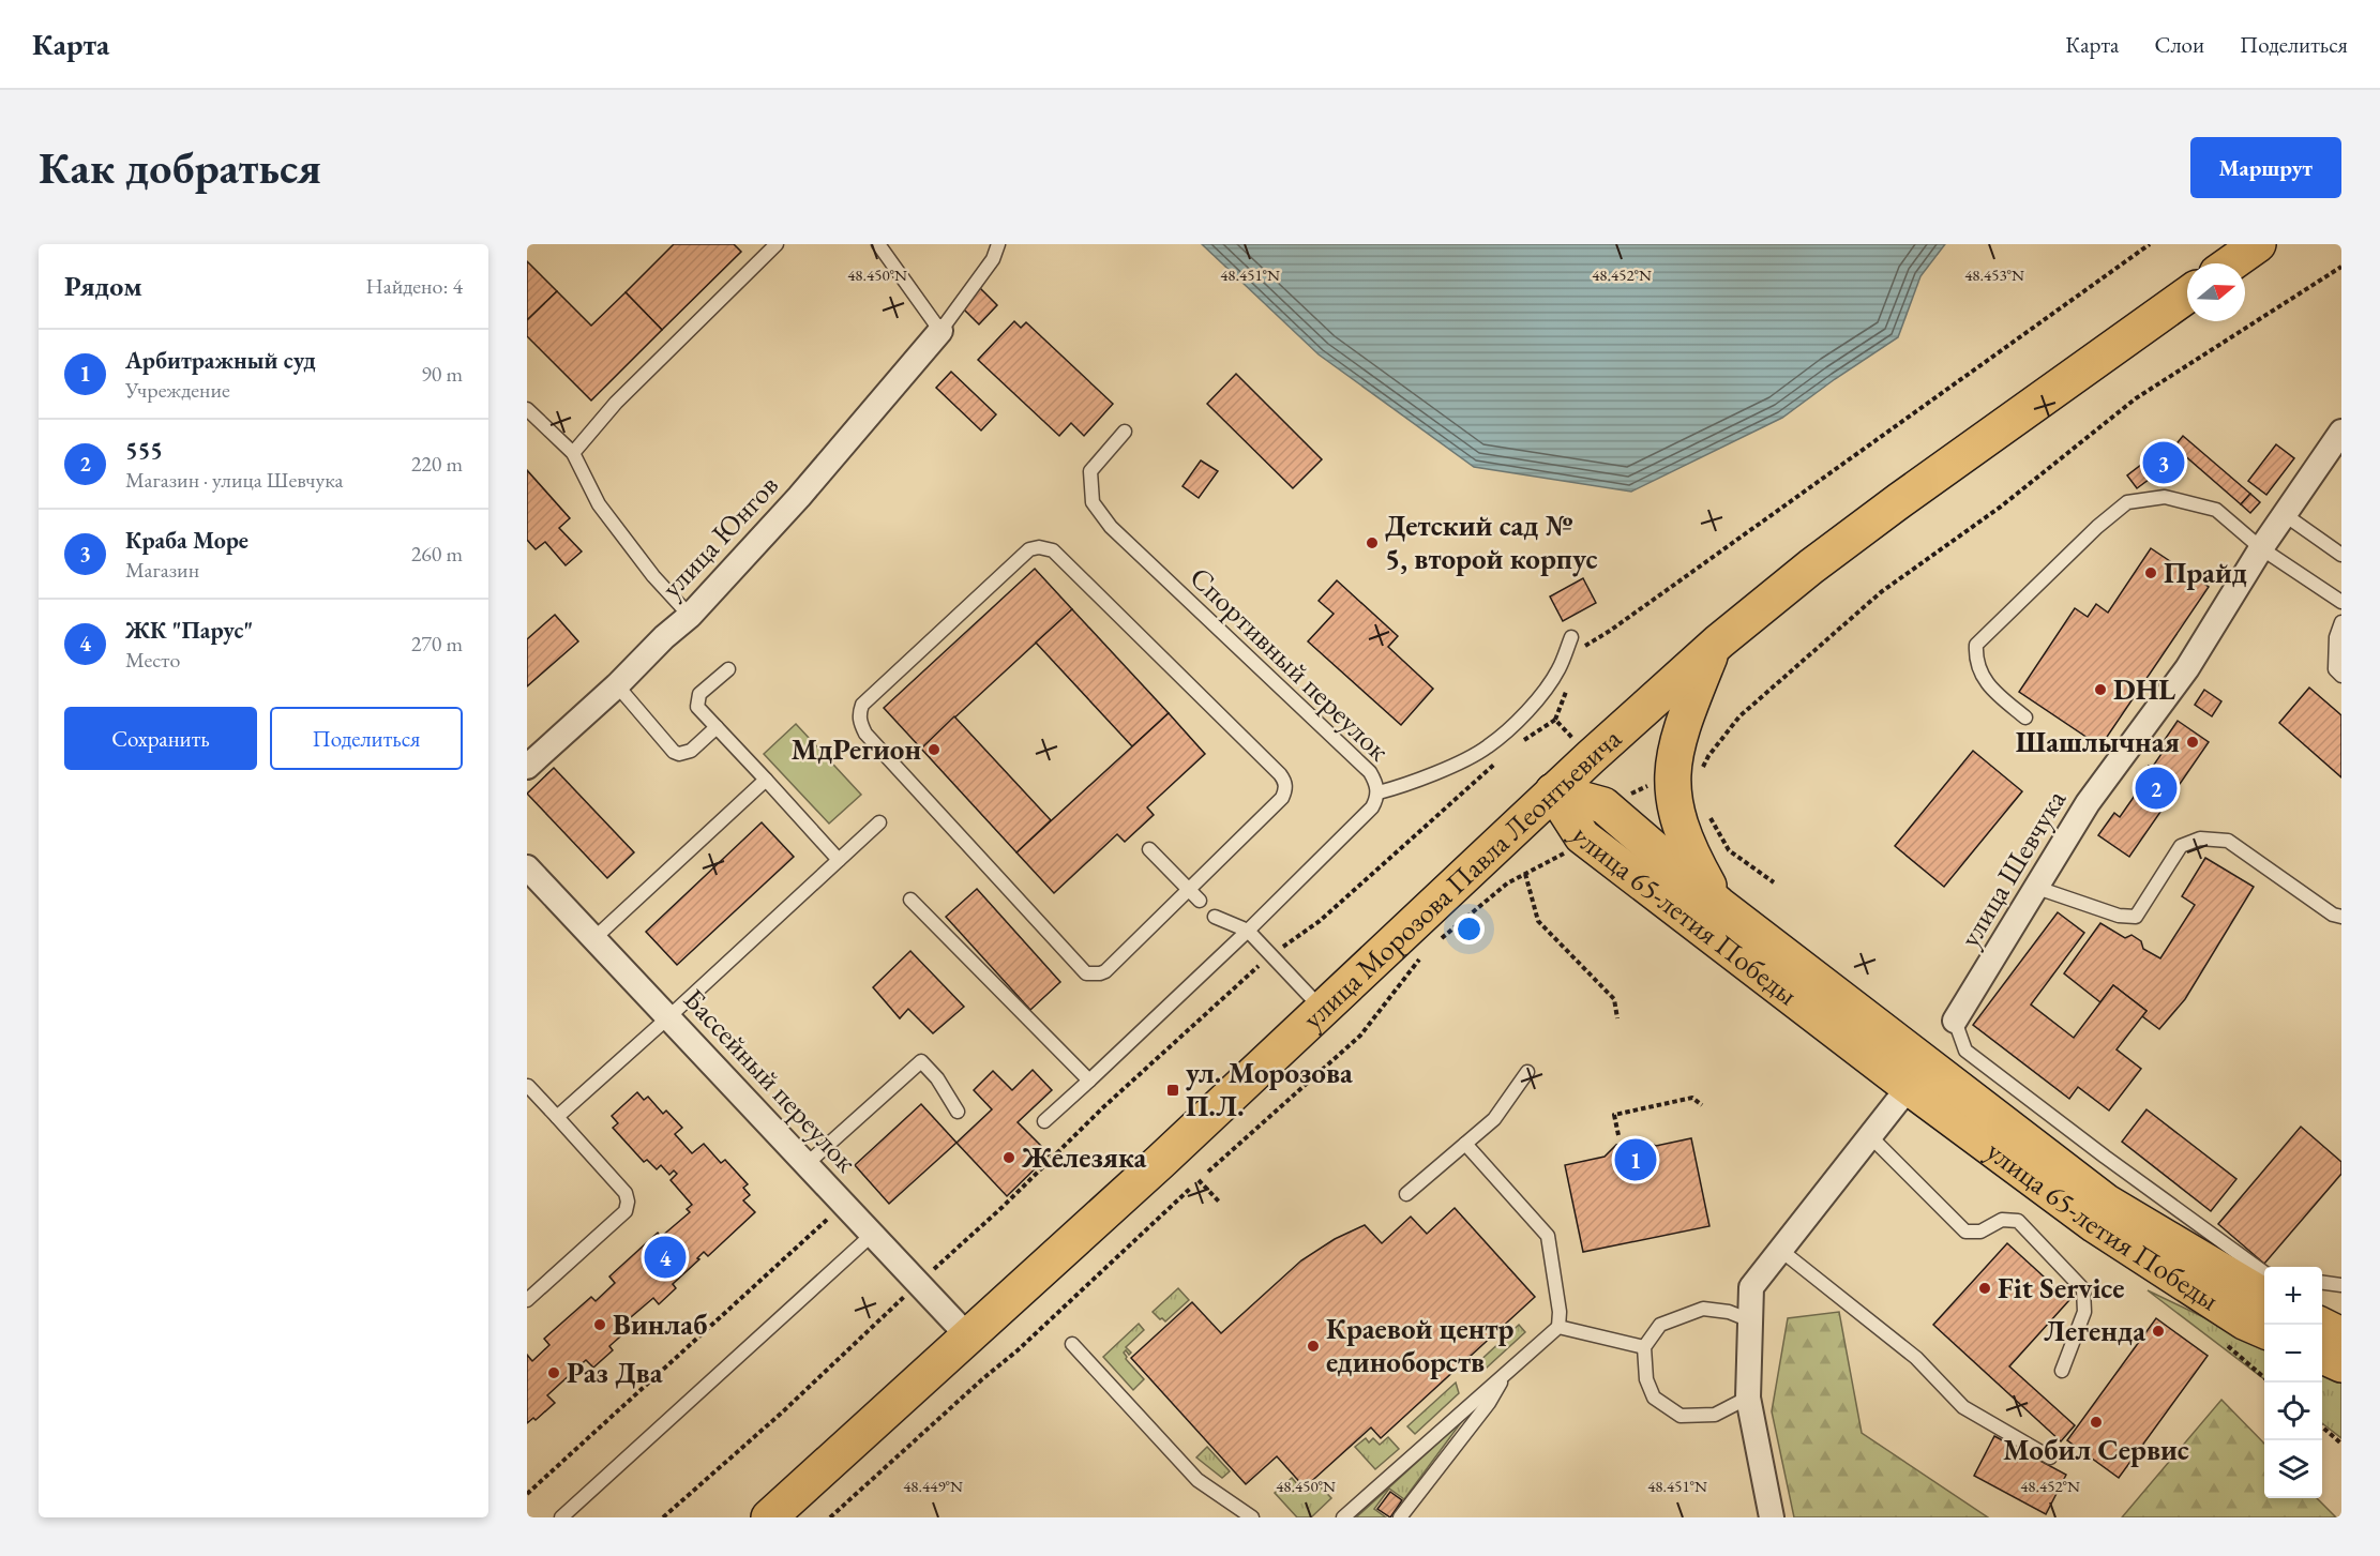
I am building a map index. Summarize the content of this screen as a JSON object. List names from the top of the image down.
{
  "streets": {
    "main road": ["улица Морозова Павла Леонтьевича", "улица 65-летия Победы"],
    "street": ["улица Юнгов", "улица Шевчука", "Бассейный переулок"],
    "lane": ["Спортивный переулок"]
  },
  "crossings": [
    ["улица Морозова Павла Леонтьевича", "улица 65-летия Победы"],
    ["улица Морозова Павла Леонтьевича", "Бассейный переулок"]
  ],
  "places": {
    "other": [
      "Детский сад № 5, второй корпус",
      "Прайд",
      "DHL",
      "Шашлычная",
      "МдРегион",
      "Железяка",
      "Fit Service",
      "Винлаб",
      "Легенда",
      "Краевой центр единоборств",
      "Раз Два",
      "Мобил Сервис"
    ],
    "transit": ["ул. Морозова П.Л."]
  },
  "north": "right",
  "page": {
    "header": "Карта",
    "nav": ["Карта", "Слои", "Поделиться"],
    "buttons": [
      "Маршрут",
      ["Сохранить", "Поделиться"]
    ],
    "title": "Как добраться",
    "heading": ["Рядом", "Найдено: 4"],
    "list": [
      {
        "mark": "1",
        "name": "Арбитражный суд",
        "note": "Учреждение",
        "value": "90 m"
      },
      {
        "mark": "2",
        "name": "555",
        "note": "Магазин · улица Шевчука",
        "value": "220 m"
      },
      {
        "mark": "3",
        "name": "Краба Море",
        "note": "Магазин",
        "value": "260 m"
      },
      {
        "mark": "4",
        "name": "ЖК \"Парус\"",
        "note": "Место",
        "value": "270 m"
      }
    ],
    "pins": [
      "3",
      "2",
      "1",
      "4"
    ],
    "map_buttons": ["+", "−"]
  },
  "coordinates": [
    "48.450°N",
    "48.451°N",
    "48.452°N",
    "48.453°N",
    "48.449°N"
  ]
}
